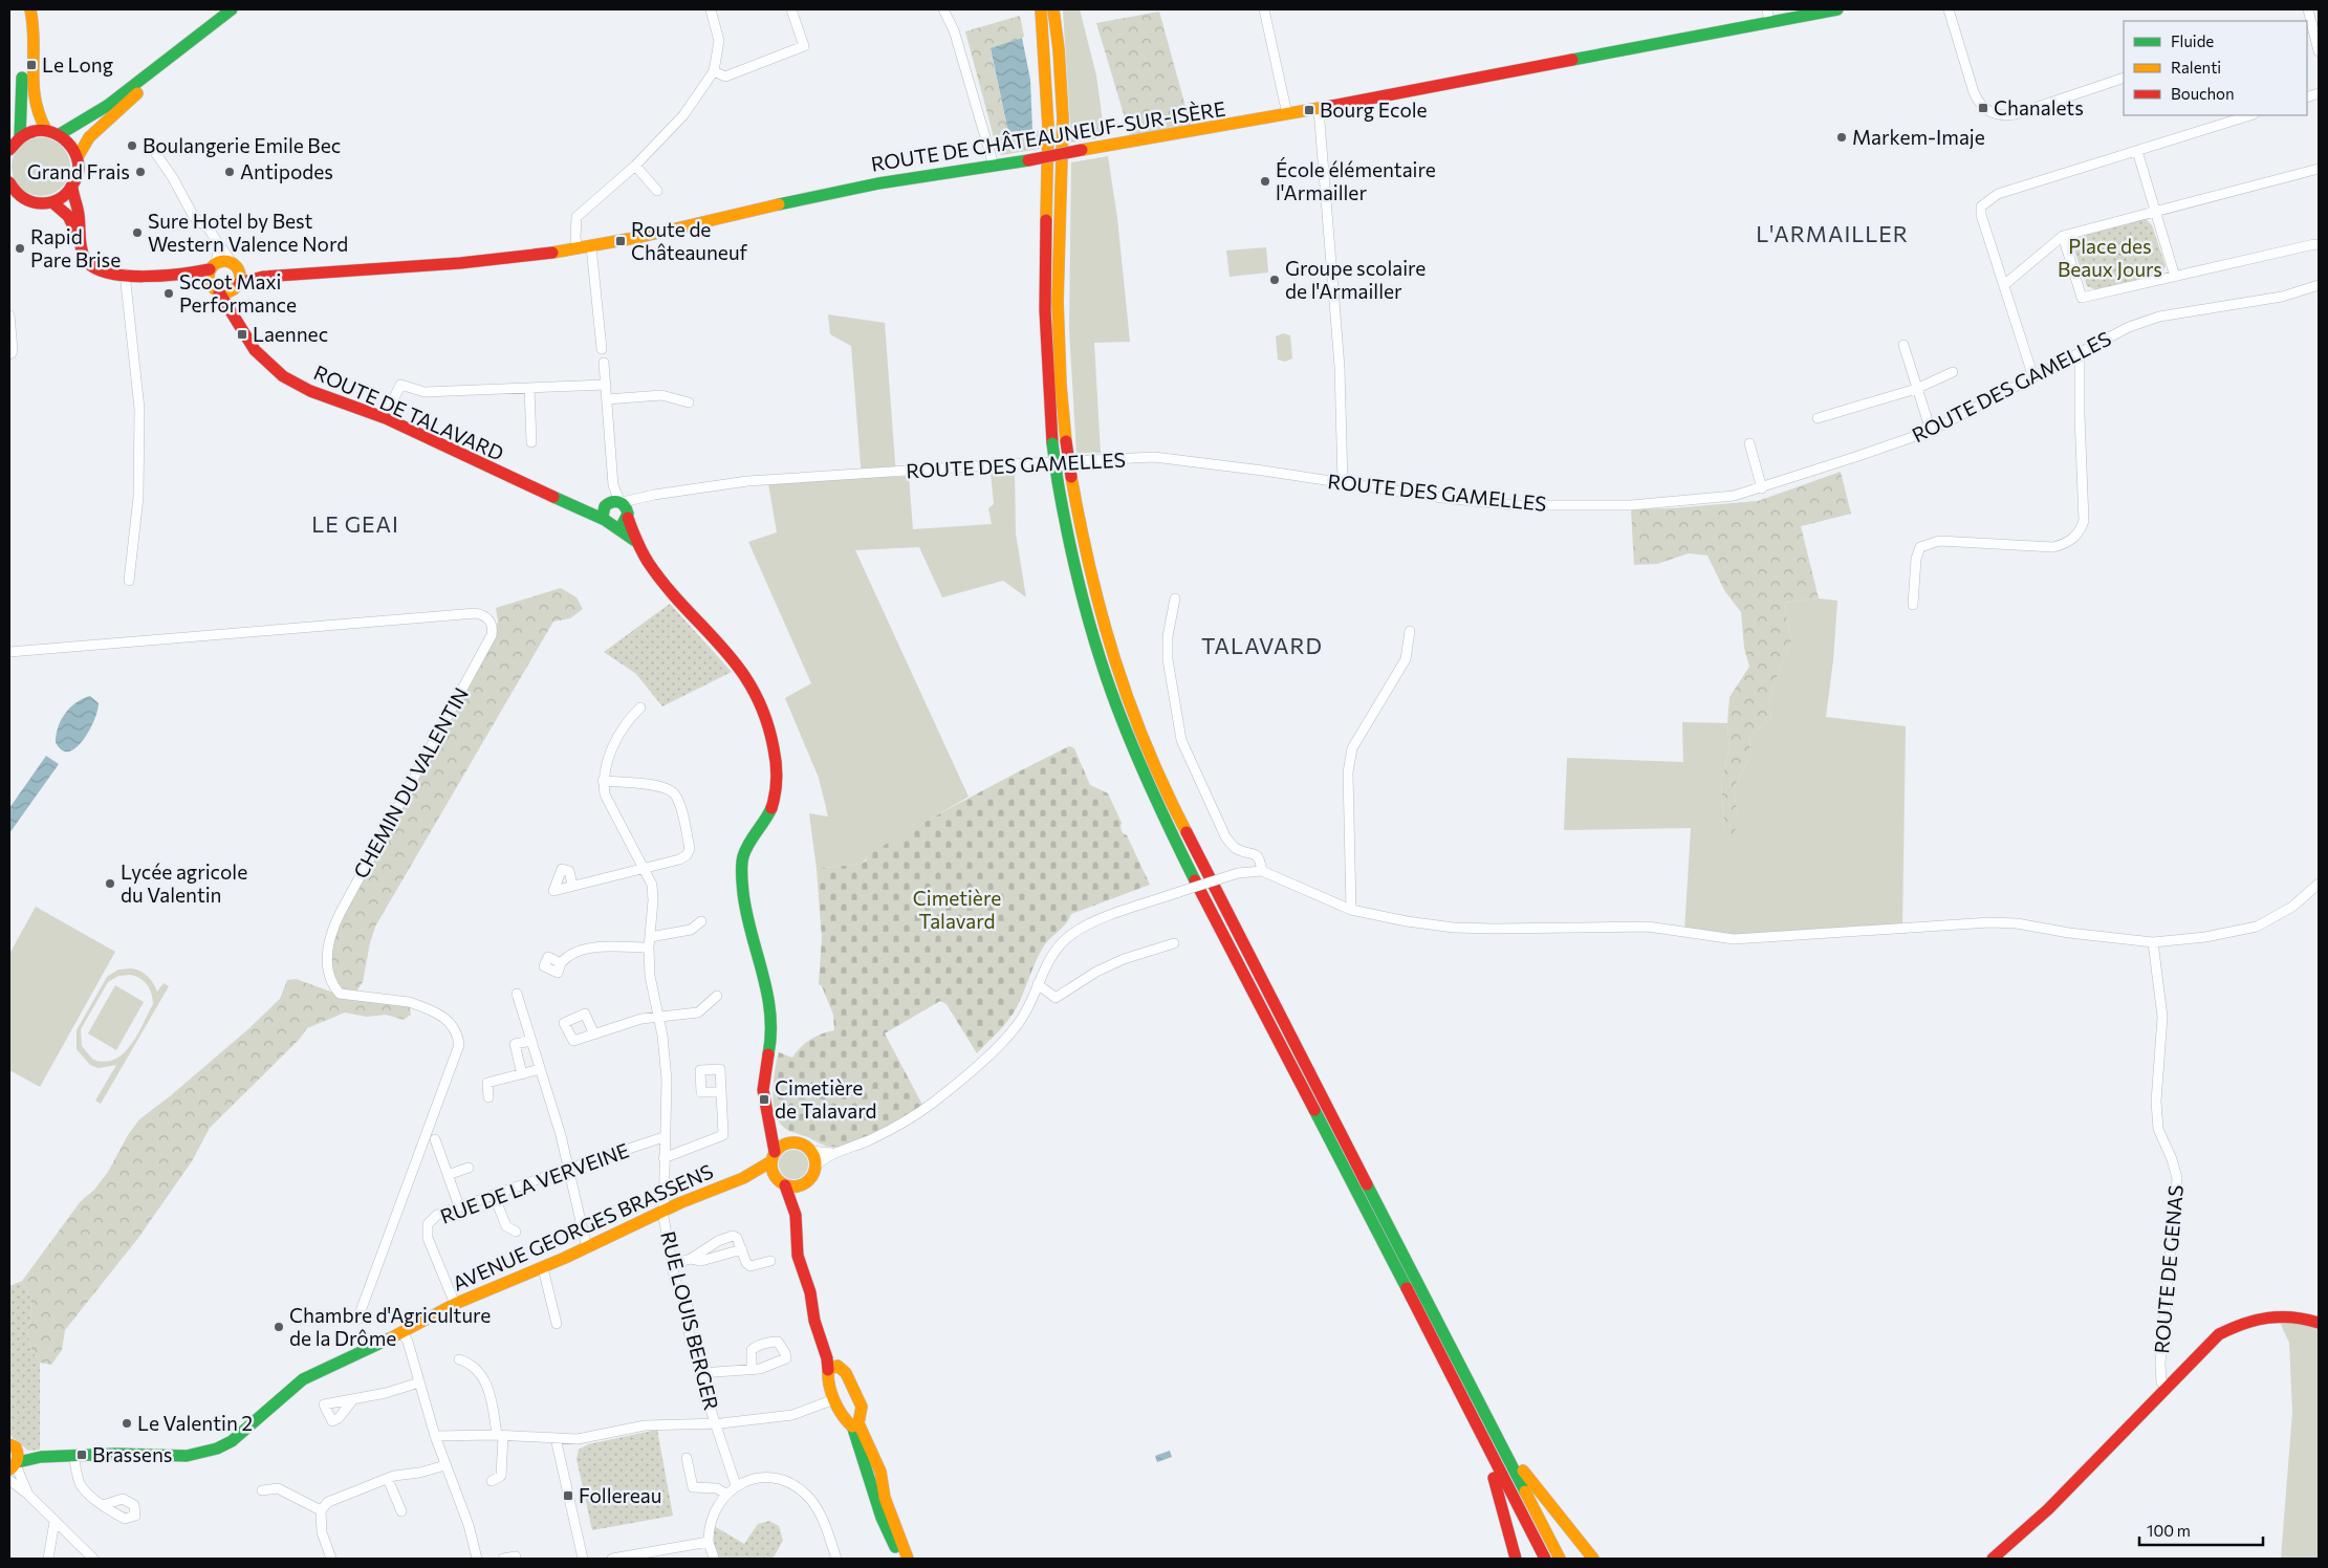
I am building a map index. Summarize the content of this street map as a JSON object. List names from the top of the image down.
{
  "streets": {
    "main road": ["ROUTE DE CHÂTEAUNEUF-SUR-ISÈRE", "ROUTE DE TALAVARD", "AVENUE GEORGES BRASSENS"],
    "street": [
      "ROUTE DES GAMELLES",
      "CHEMIN DU VALENTIN",
      "RUE DE LA VERVEINE",
      "ROUTE DE GENAS",
      "RUE LOUIS BERGER"
    ]
  },
  "crossings": [
    ["ROUTE DE CHÂTEAUNEUF-SUR-ISÈRE", "ROUTE DE TALAVARD"],
    ["RUE DE LA VERVEINE", "AVENUE GEORGES BRASSENS"],
    ["RUE DE LA VERVEINE", "RUE LOUIS BERGER"],
    ["AVENUE GEORGES BRASSENS", "RUE LOUIS BERGER"]
  ],
  "districts": ["L'ARMAILLER", "LE GEAI", "TALAVARD"],
  "parks": ["Place des Beaux Jours", "Cimetière Talavard"],
  "places": {
    "transit": [
      "Le Long",
      "Chanalets",
      "Bourg Ecole",
      "Route de Châteauneuf",
      "Laennec",
      "Cimetière de Talavard",
      "Brassens",
      "Follereau"
    ],
    "other": [
      "Markem-Imaje",
      "Boulangerie Emile Bec",
      "Grand Frais",
      "Antipodes",
      "École élémentaire l'Armailler",
      "Sure Hotel by Best Western Valence Nord",
      "Rapid Pare Brise",
      "Groupe scolaire de l'Armailler",
      "Scoot Maxi Performance",
      "Lycée agricole du Valentin",
      "Chambre d'Agriculture de la Drôme",
      "Le Valentin 2"
    ]
  },
  "legend": ["Fluide", "Ralenti", "Bouchon"],
  "scale_bar": "100 m"
}
